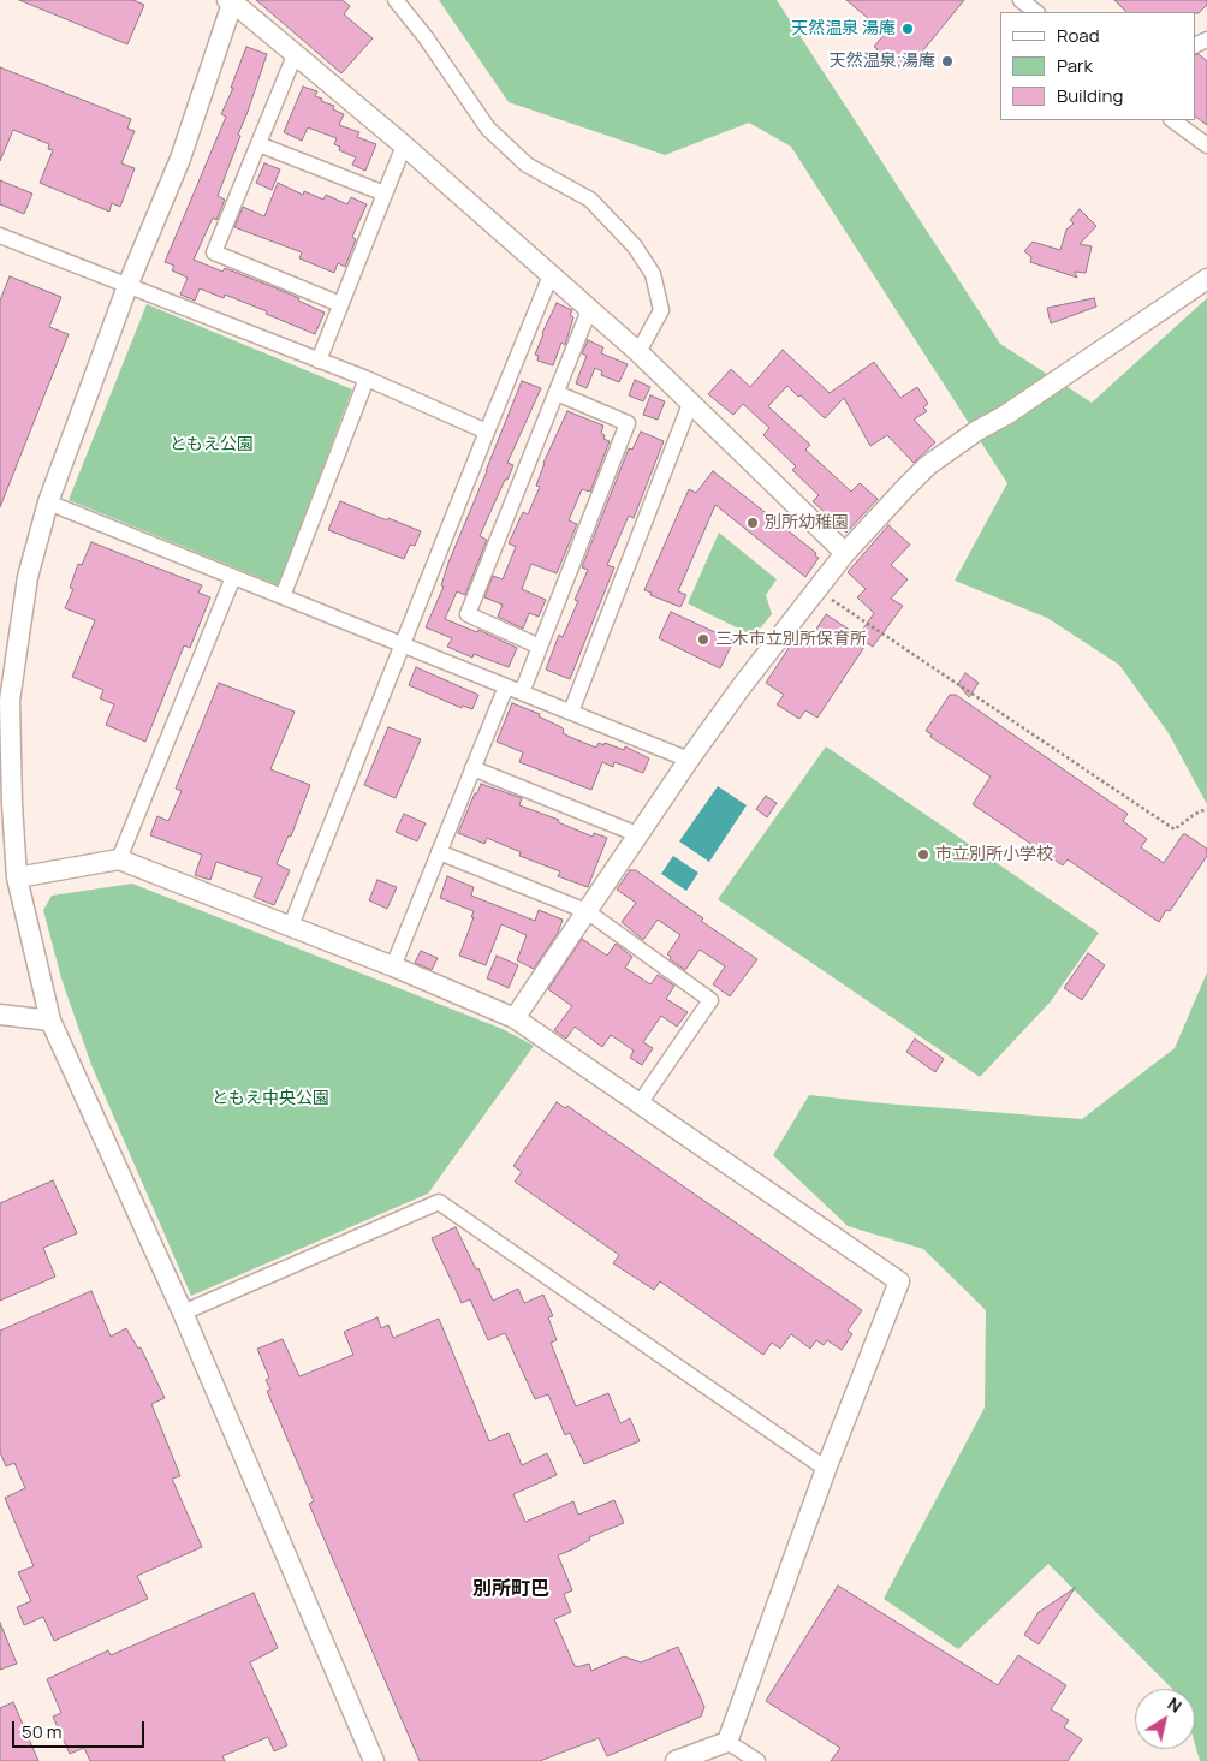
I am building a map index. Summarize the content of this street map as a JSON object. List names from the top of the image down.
{
  "districts": ["別所町巴"],
  "parks": ["ともえ公園", "ともえ中央公園"],
  "places": [
    "天然温泉 湯庵",
    "天然温泉;湯庵",
    "別所幼稚園",
    "三木市立別所保育所",
    "市立別所小学校"
  ],
  "legend": ["Road", "Park", "Building"],
  "scale_bar": "50 m",
  "north": "top right"
}
